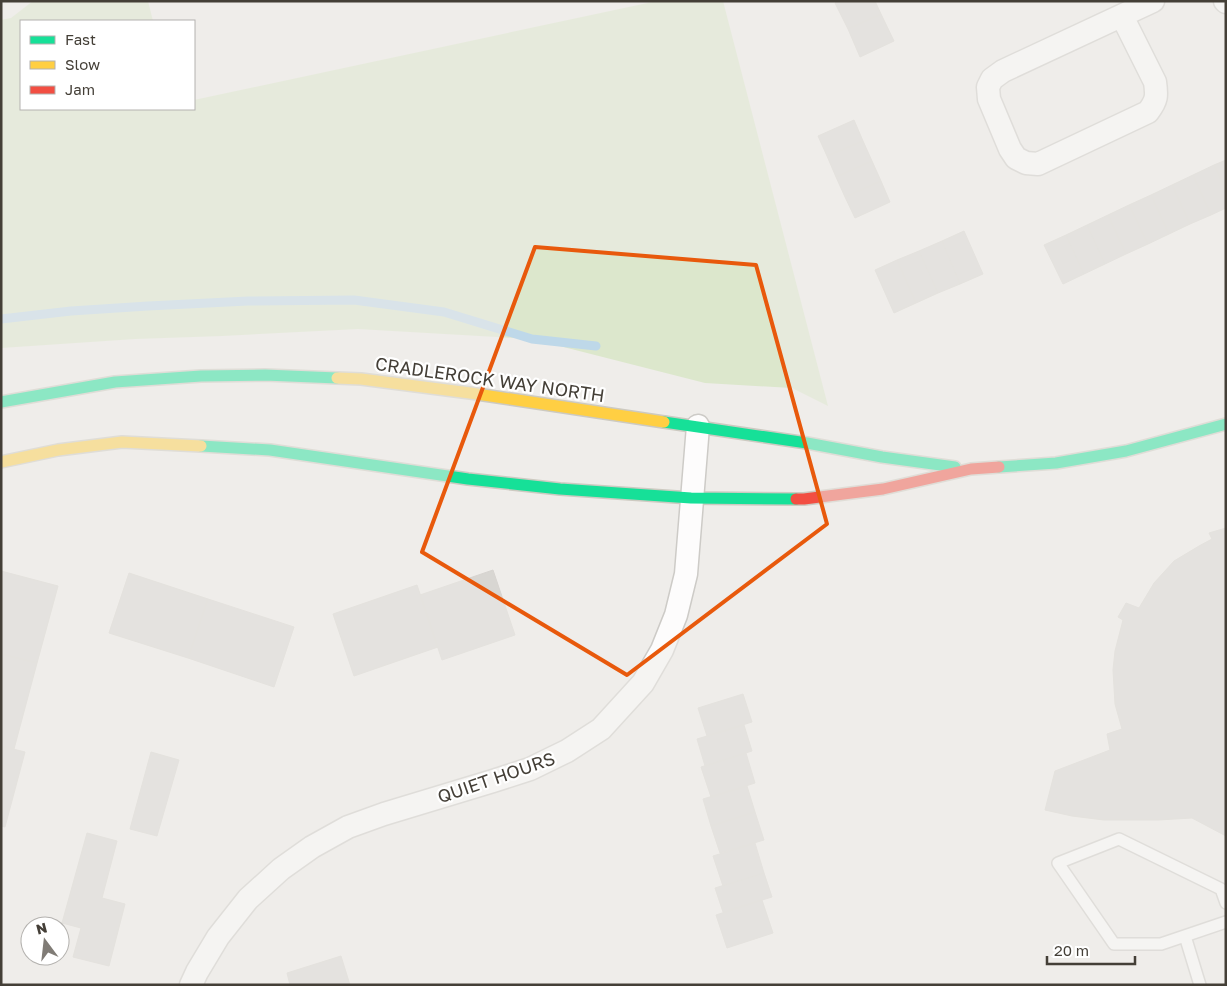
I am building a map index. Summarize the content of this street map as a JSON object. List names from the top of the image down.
{
  "streets": {
    "street": ["CRADLEROCK WAY NORTH", "QUIET HOURS"]
  },
  "crossings": [
    ["CRADLEROCK WAY NORTH", "QUIET HOURS"]
  ],
  "legend": ["Fast", "Slow", "Jam"],
  "scale_bar": "20 m",
  "north": "top"
}
